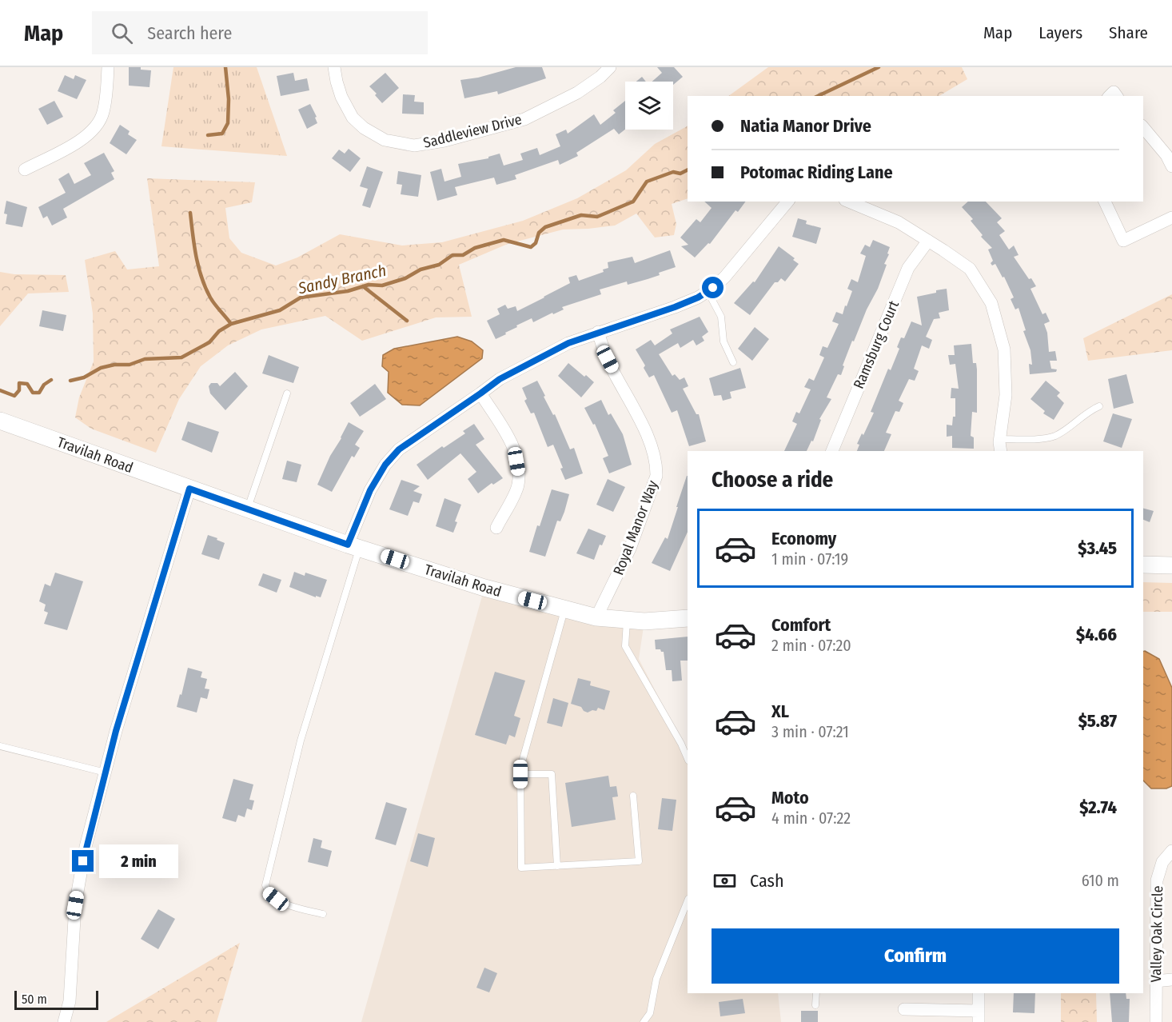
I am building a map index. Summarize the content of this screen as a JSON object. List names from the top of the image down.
{
  "streets": {
    "main road": ["Travilah Road"],
    "street": [
      "Saddleview Drive",
      "Ramsburg Court",
      "Royal Manor Way",
      "Valley Oak Circle"
    ]
  },
  "crossings": [
    ["Travilah Road", "Royal Manor Way"]
  ],
  "water": ["Sandy Branch"],
  "scale_bar": "50 m",
  "page": {
    "header": "Map",
    "search": "Search here",
    "nav": ["Map", "Layers", "Share"],
    "banner": ["Natia Manor Drive", "Potomac Riding Lane"],
    "heading": "Choose a ride",
    "list": [
      {
        "name": "Economy",
        "note": "1 min · 07:19",
        "value": "$3.45"
      },
      {
        "name": "Comfort",
        "note": "2 min · 07:20",
        "value": "$4.66"
      },
      {
        "name": "XL",
        "note": "3 min · 07:21",
        "value": "$5.87"
      },
      {
        "name": "Moto",
        "note": "4 min · 07:22",
        "value": "$2.74"
      }
    ],
    "bubble": "2 min",
    "pay": ["Cash", "610 m"],
    "buttons": "Confirm",
    "scale": "50 m"
  }
}
